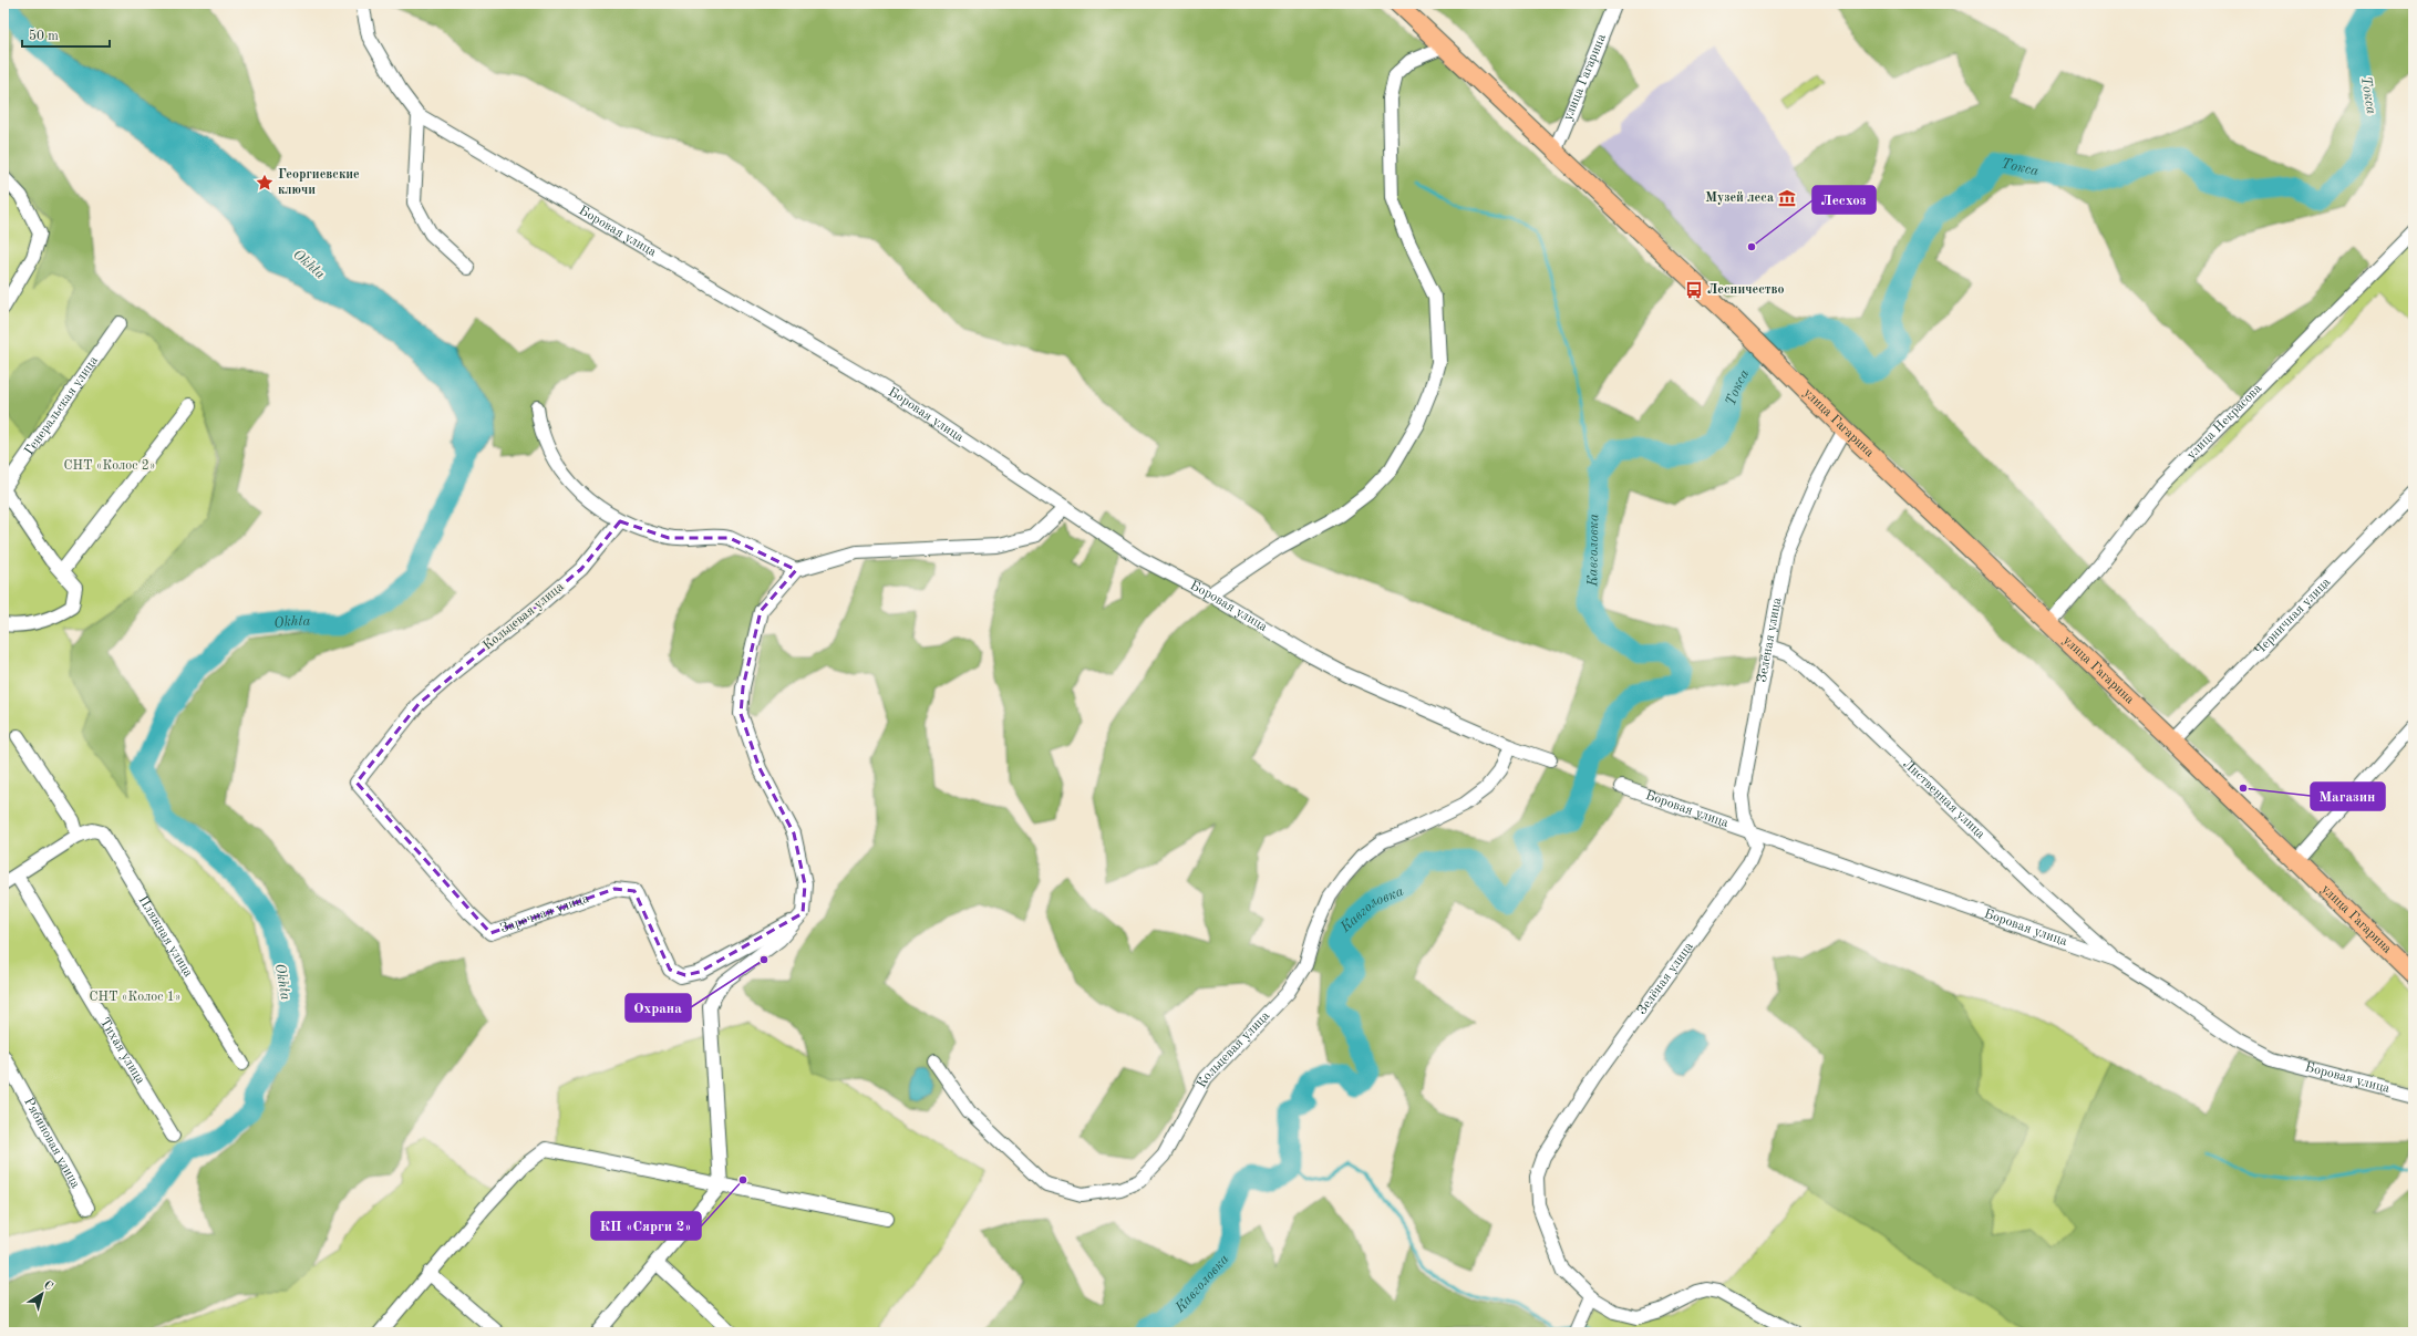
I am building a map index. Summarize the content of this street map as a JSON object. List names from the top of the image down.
{
  "streets": {
    "main road": ["улица Гагарина"],
    "street": [
      "Боровая улица",
      "Генеральская улица",
      "улица Некрасова",
      "Кольцевая улица",
      "Черничная улица",
      "Зелёная улица",
      "Лиственная улица",
      "Заречная улица",
      "Пляжная улица",
      "Тихая улица",
      "Рябиновая улица"
    ]
  },
  "crossings": [
    ["улица Гагарина", "улица Некрасова"],
    ["улица Гагарина", "Черничная улица"],
    ["улица Гагарина", "Зелёная улица"],
    ["Боровая улица", "Кольцевая улица"],
    ["Боровая улица", "Зелёная улица"],
    ["Боровая улица", "Лиственная улица"],
    ["Кольцевая улица", "Заречная улица"],
    ["Зелёная улица", "Лиственная улица"]
  ],
  "water": ["Токса", "Okhta", "Кавголовка"],
  "parks": ["СНТ «Колос 2»", "СНТ «Колос 1»"],
  "places": {
    "place": ["Георгиевские ключи"],
    "museum": ["Музей леса"],
    "other": [
      "Лесхоз",
      "Магазин",
      "Охрана",
      "КП «Сярги 2»"
    ],
    "bus stop": ["Лесничество"]
  },
  "scale_bar": "50 m",
  "north": "top right"
}
